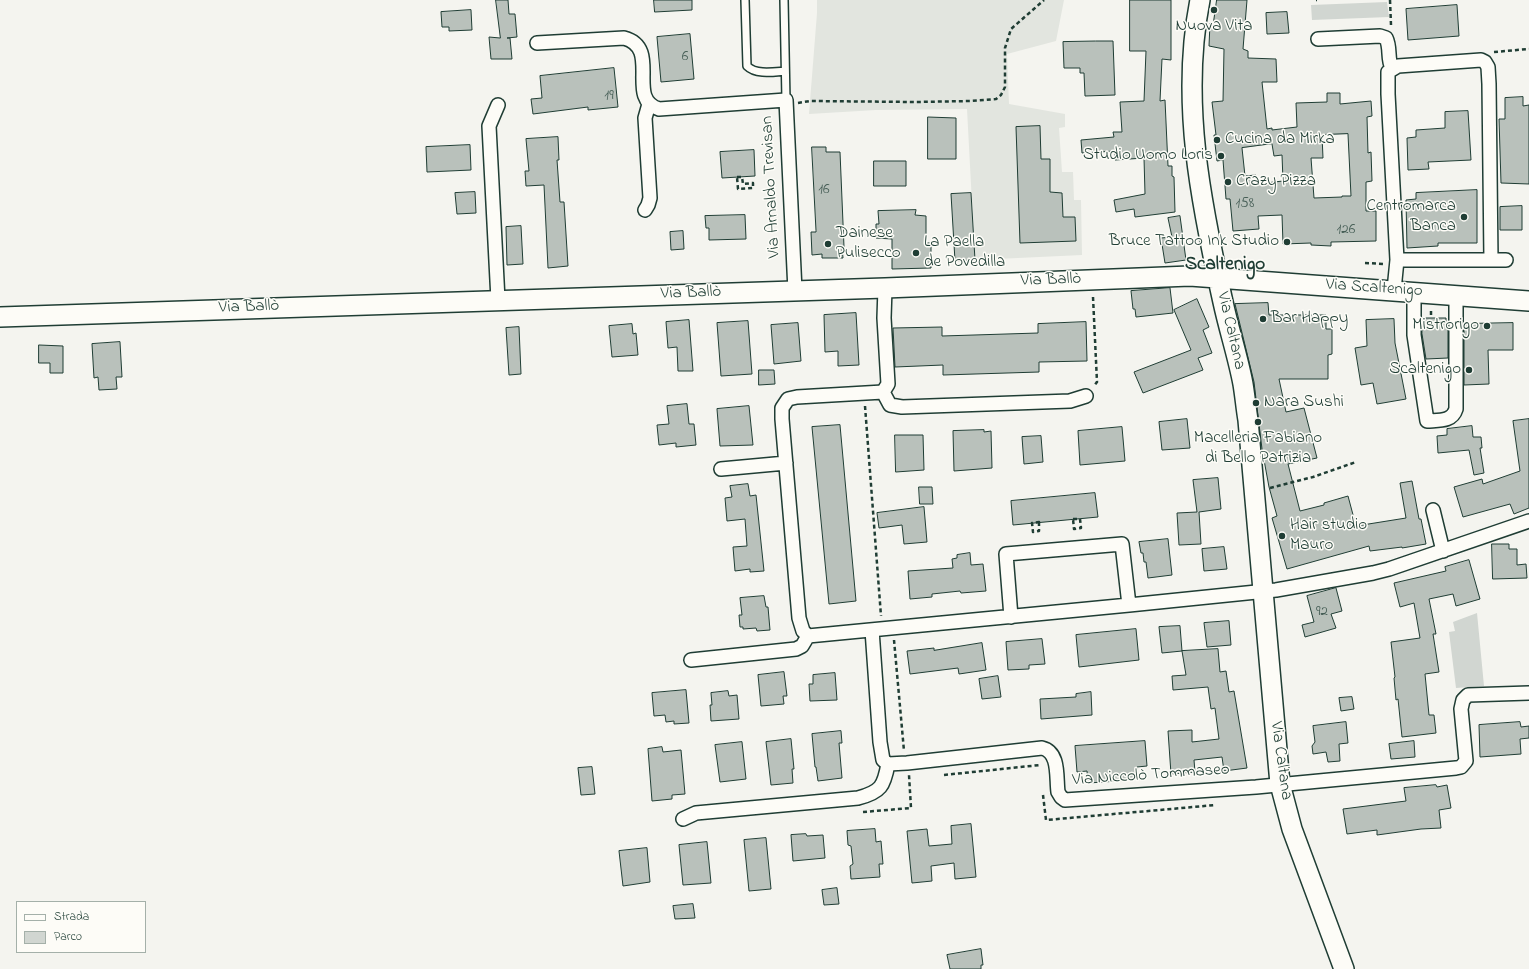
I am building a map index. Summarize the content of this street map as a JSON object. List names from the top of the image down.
{
  "streets": {
    "main road": ["Via Ballò", "Via Scaltenigo", "Via Caltana"],
    "street": ["Via Arnaldo Trevisan", "Via Niccolò Tommaseo"]
  },
  "crossings": [
    ["Via Arnaldo Trevisan", "Via Ballò"],
    ["Via Ballò", "Via Scaltenigo"],
    ["Via Ballò", "Via Caltana"],
    ["Via Scaltenigo", "Via Caltana"],
    ["Via Caltana", "Via Niccolò Tommaseo"]
  ],
  "districts": ["Scaltenigo"],
  "places": [
    "Nuova Vita",
    "Cucina da Mirka",
    "Studio Uomo Loris",
    "Crazy Pizza",
    "Centromarca Banca",
    "Bruce Tattoo Ink Studio",
    "Dainese Pulisecco",
    "La Paella de Povedilla",
    "Bar Happy",
    "Mistrorigo",
    "Scaltenigo",
    "Nara Sushi",
    "Macelleria Fabiano di Bello Patrizia",
    "Hair studio Mauro"
  ],
  "house_numbers": [
    "6",
    "19",
    "16",
    "158",
    "126",
    "92"
  ],
  "legend": ["Strada", "Parco"]
}
